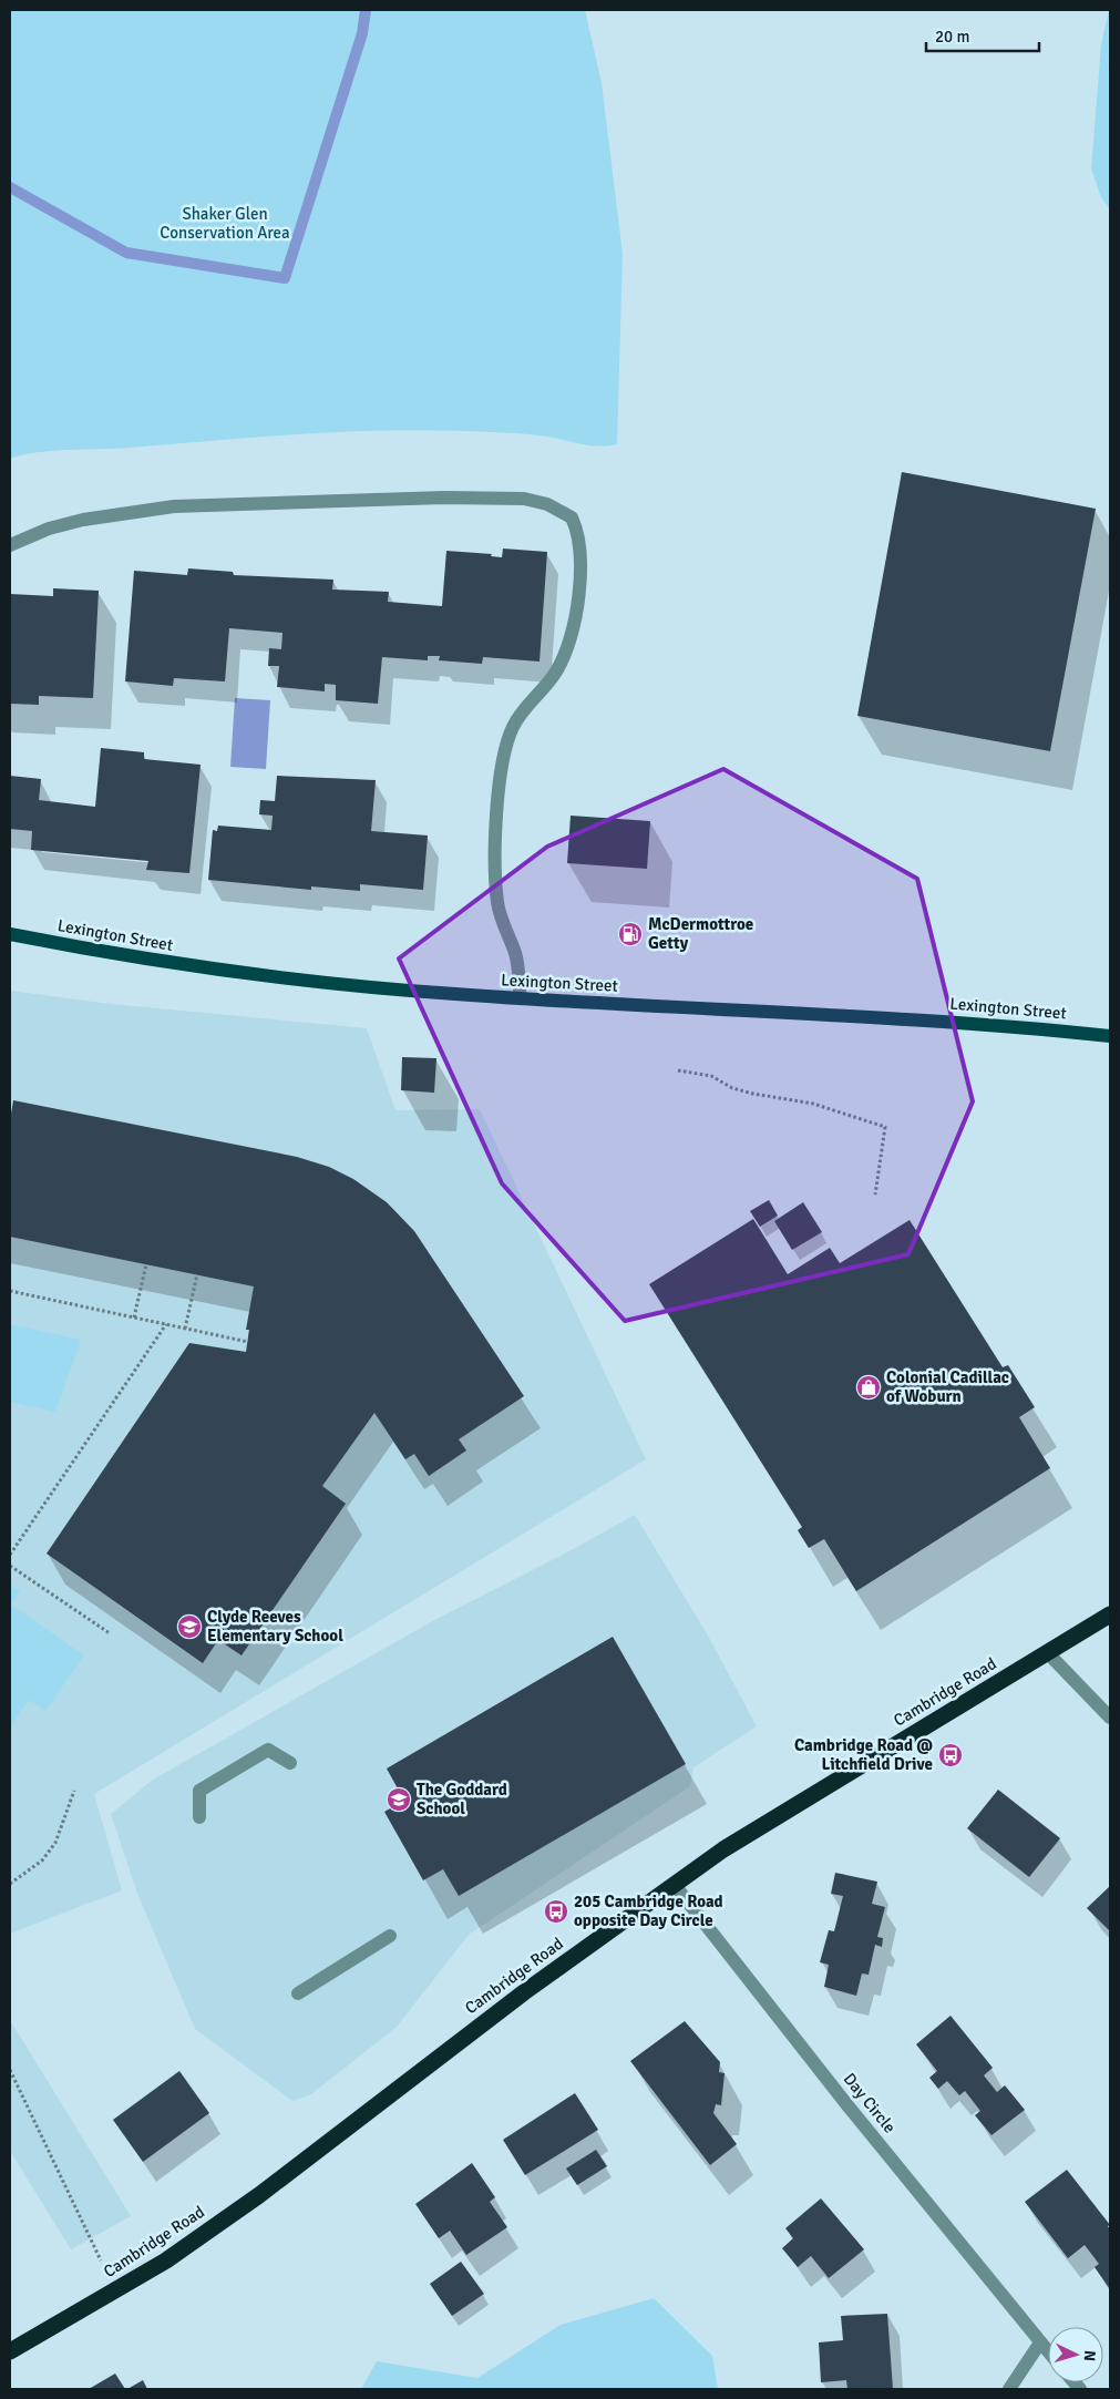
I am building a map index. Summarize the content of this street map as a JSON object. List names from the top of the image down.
{
  "streets": {
    "highway": ["Cambridge Road"],
    "main road": ["Lexington Street"],
    "street": ["Day Circle"]
  },
  "crossings": [
    ["Cambridge Road", "Day Circle"]
  ],
  "parks": ["Shaker Glen Conservation Area"],
  "places": {
    "fuel station": ["McDermottroe Getty"],
    "shop": ["Colonial Cadillac of Woburn"],
    "school or university": ["Clyde Reeves Elementary School", "The Goddard School"],
    "bus stop": ["Cambridge Road @ Litchfield Drive", "205 Cambridge Road opposite Day Circle"]
  },
  "scale_bar": "20 m",
  "north": "right"
}
